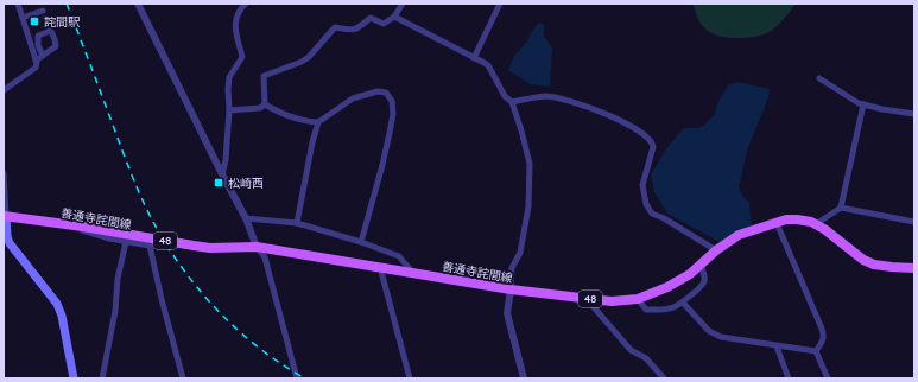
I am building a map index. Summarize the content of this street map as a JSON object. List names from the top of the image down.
{
  "streets": {
    "main road": ["善通寺詫間線", "48"]
  },
  "places": {
    "transit": ["詫間駅", "松崎西"]
  }
}
